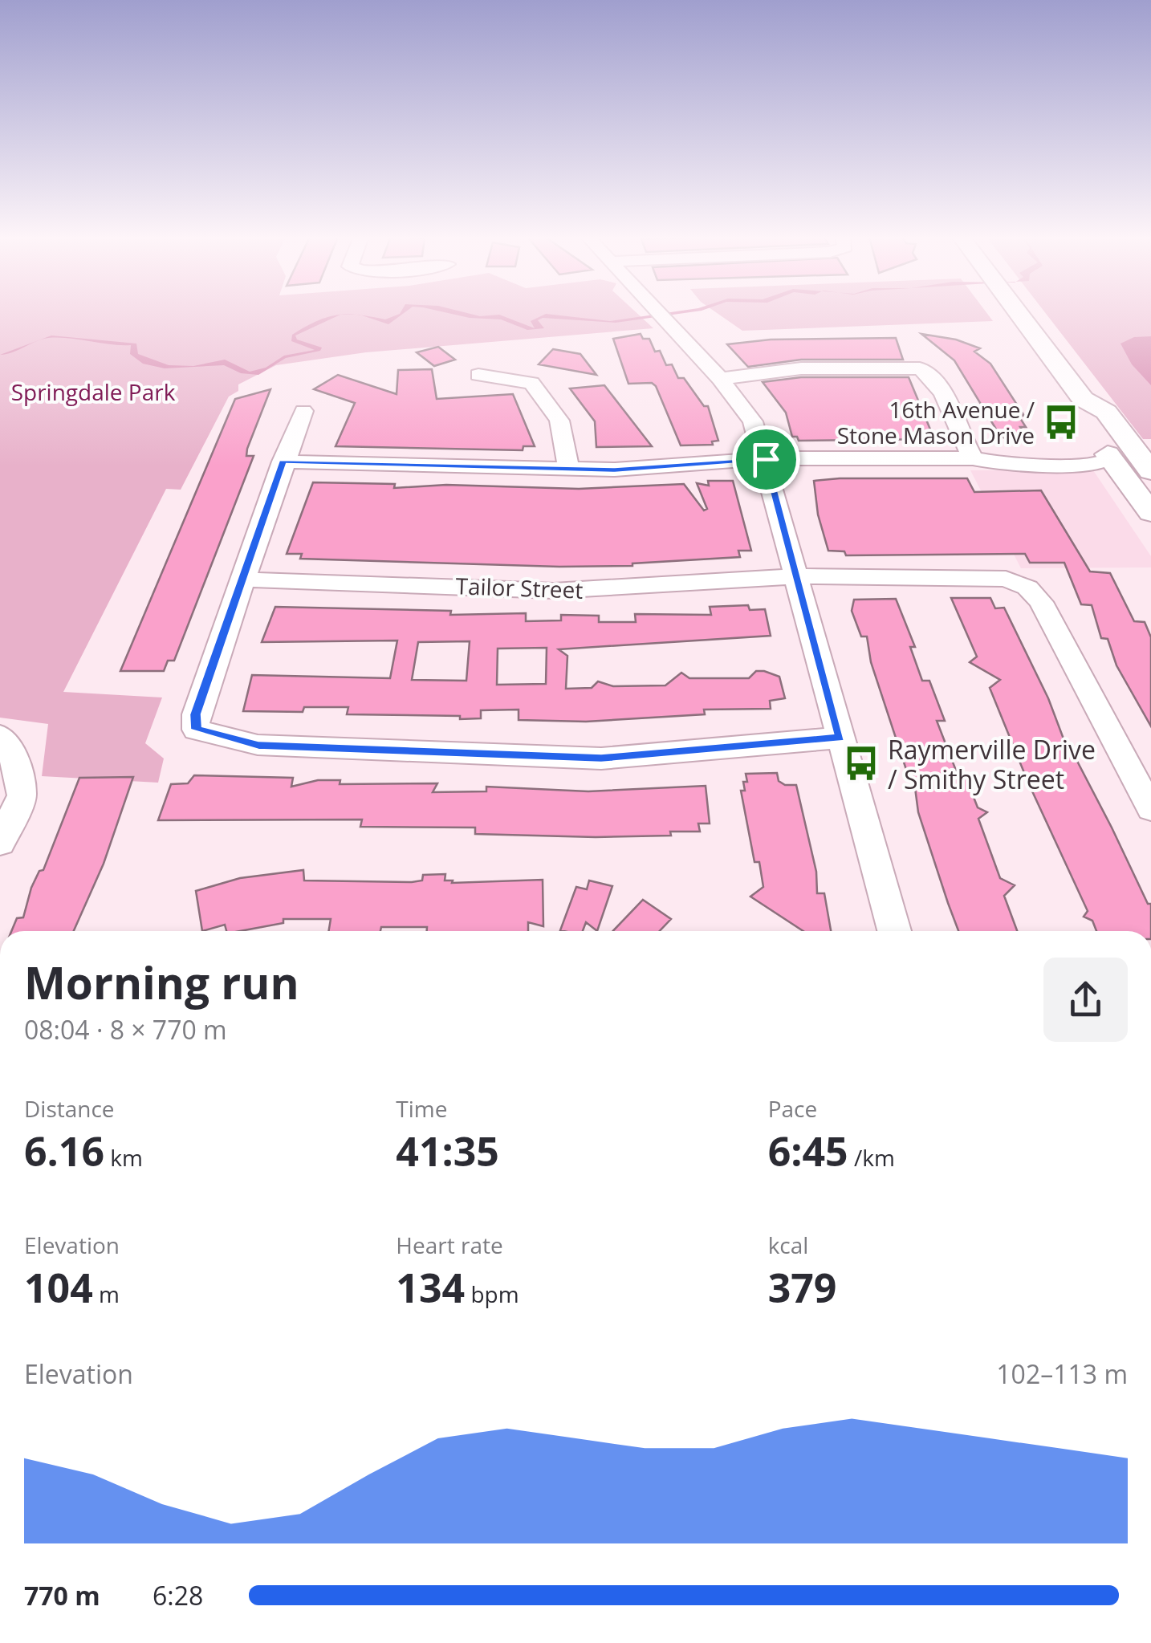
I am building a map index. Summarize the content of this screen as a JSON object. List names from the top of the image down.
{
  "streets": {
    "street": ["Tailor Street"]
  },
  "parks": ["Springdale Park"],
  "places": {
    "bus stop": ["16th Avenue / Stone Mason Drive", "Raymerville Drive / Smithy Street"]
  },
  "page": {
    "heading": ["Morning run", "08:04 · 8 × 770 m"],
    "stats": [
      ["Distance", "6.16 km"],
      ["Time", "41:35"],
      ["Pace", "6:45 /km"],
      ["Elevation", "104 m"],
      ["Heart rate", "134 bpm"],
      ["kcal", "379"]
    ],
    "chart": ["Elevation", "102–113 m"],
    "list": [
      {
        "name": "770 m",
        "note": "6:28"
      }
    ]
  }
}
